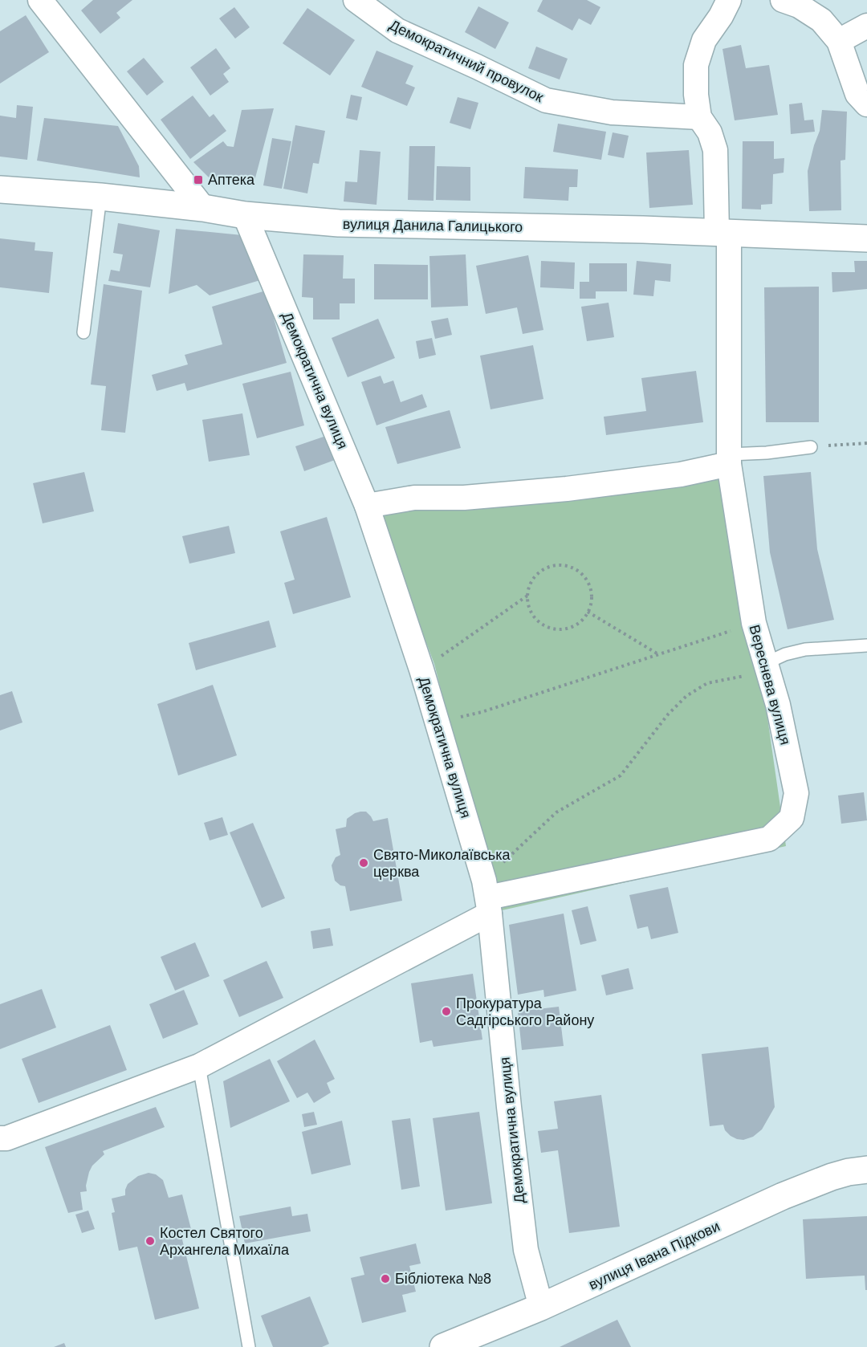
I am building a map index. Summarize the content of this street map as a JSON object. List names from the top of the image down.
{
  "streets": {
    "street": [
      "Демократичний провулок",
      "вулиця Данила Галицького",
      "Демократична вулиця",
      "Вереснева вулиця",
      "вулиця Івана Підкови"
    ]
  },
  "crossings": [
    ["Демократичний провулок", "Вереснева вулиця"],
    ["вулиця Данила Галицького", "Демократична вулиця"],
    ["вулиця Данила Галицького", "Вереснева вулиця"],
    ["Демократична вулиця", "Вереснева вулиця"],
    ["Демократична вулиця", "вулиця Івана Підкови"]
  ],
  "places": {
    "transit": ["Аптека"],
    "other": [
      "Свято-Миколаївська церква",
      "Прокуратура Садгірського Району",
      "Костел Святого Архангела Михаїла",
      "Бібліотека №8"
    ]
  }
}
